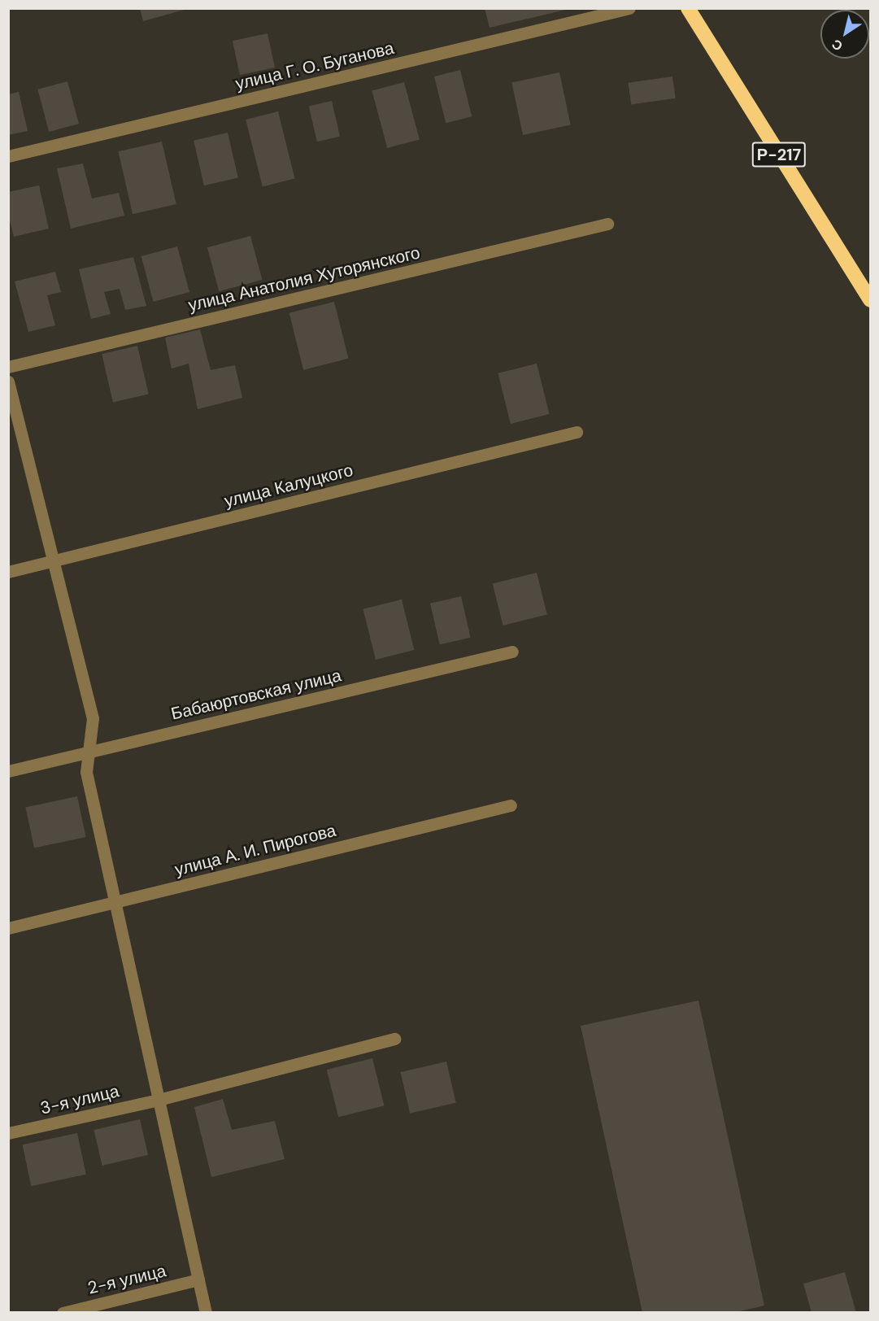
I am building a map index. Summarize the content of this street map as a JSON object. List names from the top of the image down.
{
  "streets": {
    "highway": ["Р-217"],
    "street": [
      "улица Г. О. Буганова",
      "улица Анатолия Хуторянского",
      "улица Калуцкого",
      "Бабаюртовская улица",
      "улица А. И. Пирогова",
      "3-я улица",
      "2-я улица"
    ]
  },
  "north": "bottom left"
}
